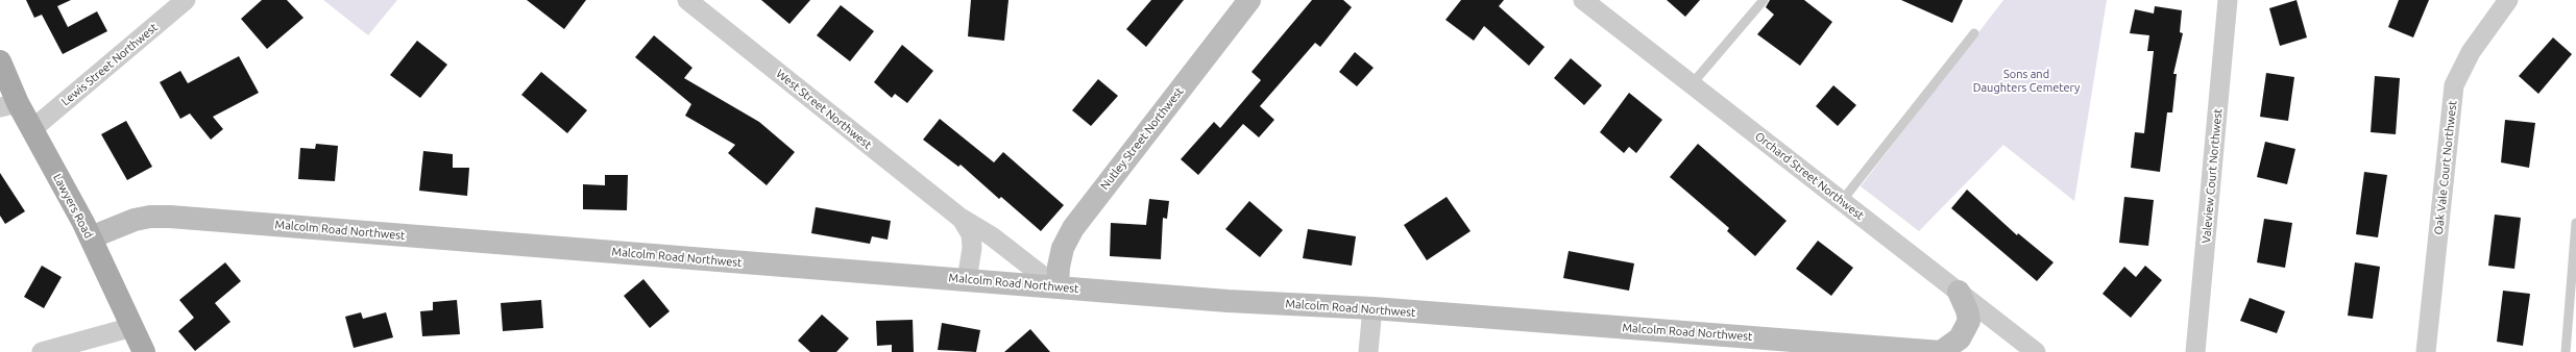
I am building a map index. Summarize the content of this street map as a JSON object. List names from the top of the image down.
{
  "streets": {
    "main road": ["Nutley Street Northwest", "Lawyers Road", "Malcolm Road Northwest"],
    "street": [
      "Lewis Street Northwest",
      "West Street Northwest",
      "Oak Vale Court Northwest",
      "Orchard Street Northwest",
      "Valeview Court Northwest"
    ]
  },
  "crossings": [
    ["Lewis Street Northwest", "Lawyers Road"],
    ["West Street Northwest", "Nutley Street Northwest"],
    ["West Street Northwest", "Malcolm Road Northwest"],
    ["Nutley Street Northwest", "Malcolm Road Northwest"],
    ["Lawyers Road", "Malcolm Road Northwest"]
  ],
  "parks": ["Sons and Daughters Cemetery"]
}
